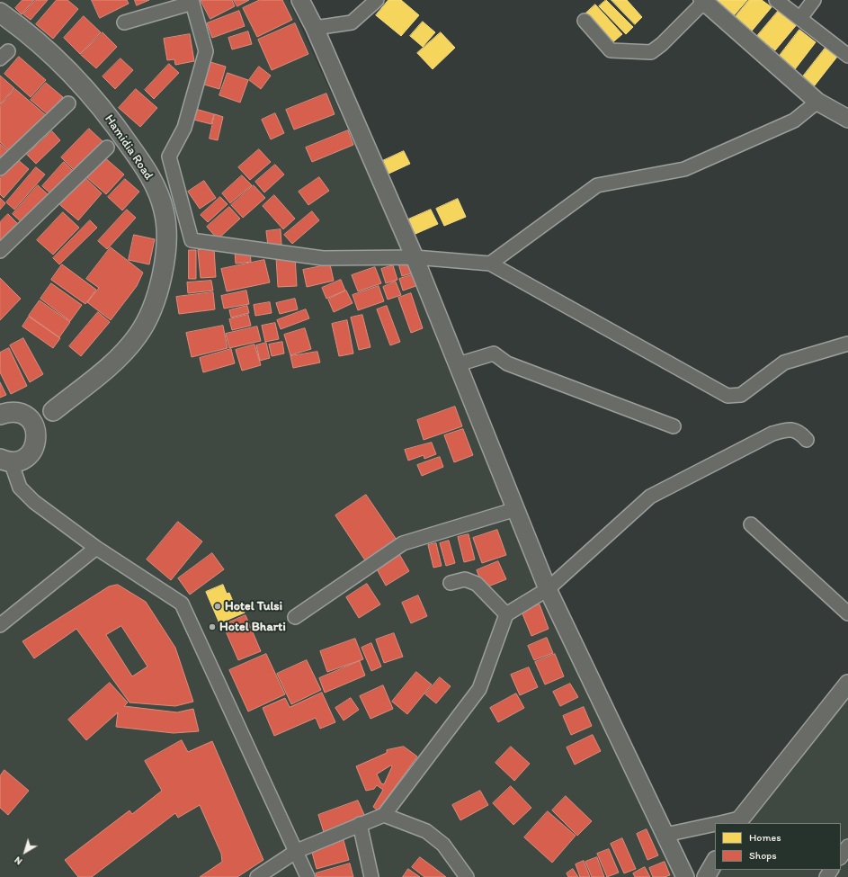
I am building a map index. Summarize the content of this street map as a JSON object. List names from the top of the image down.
{
  "streets": {
    "main road": ["Hamidia Road"]
  },
  "places": ["Hotel Tulsi", "Hotel Bharti"],
  "legend": ["Homes", "Shops"],
  "north": "bottom left"
}
